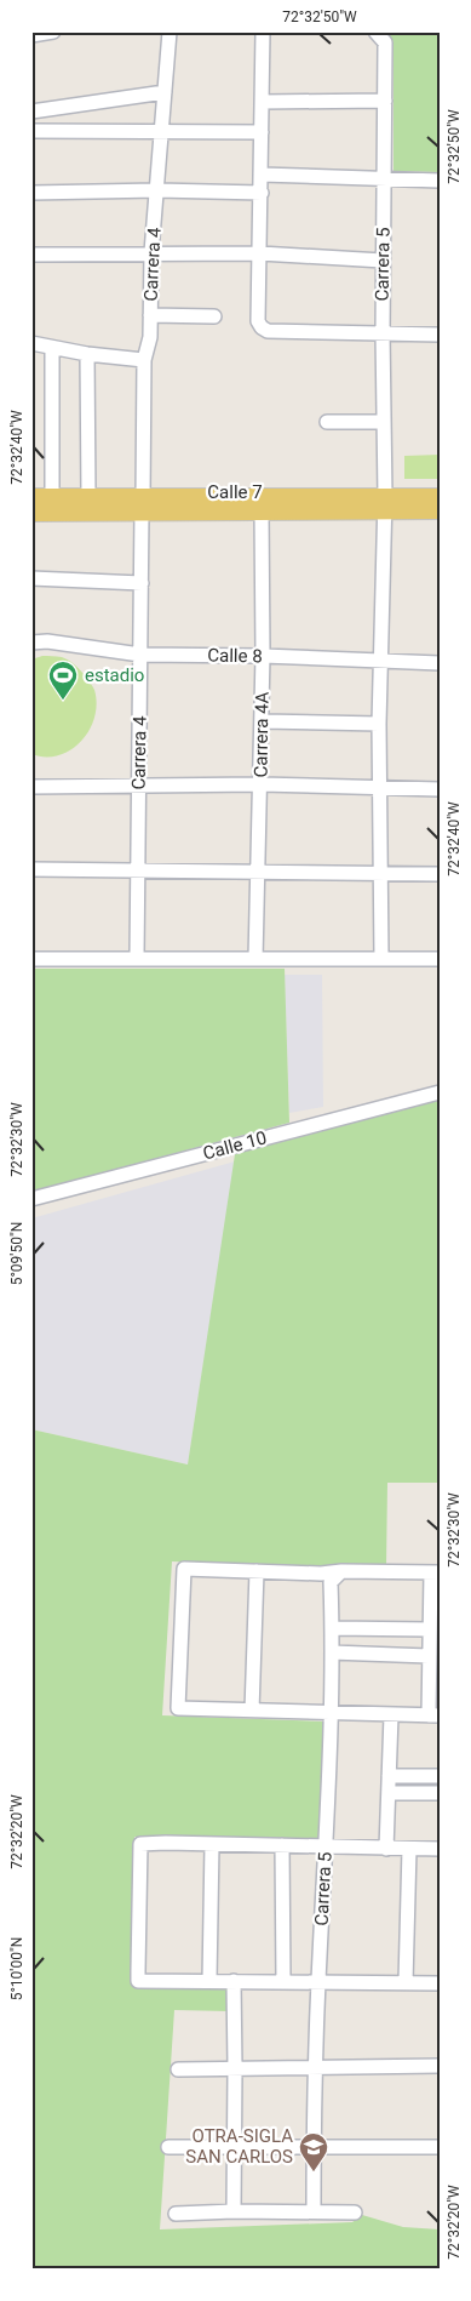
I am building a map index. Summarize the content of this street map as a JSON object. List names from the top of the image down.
{
  "streets": {
    "main road": ["Calle 7"],
    "street": [
      "Carrera 4",
      "Carrera 5",
      "Calle 8",
      "Carrera 4A",
      "Calle 10"
    ]
  },
  "crossings": [
    ["Carrera 4", "Calle 7"],
    ["Carrera 4", "Calle 8"],
    ["Carrera 5", "Calle 7"],
    ["Carrera 5", "Calle 8"],
    ["Calle 7", "Carrera 4A"],
    ["Calle 8", "Carrera 4A"]
  ],
  "places": {
    "sports": ["estadio"],
    "school or university": ["OTRA-SIGLA SAN CARLOS"]
  },
  "coordinates": [
    "72°32'50\"W",
    "72°32'40\"W",
    "72°32'30\"W",
    "5°09'50\"N",
    "72°32'20\"W",
    "5°10'00\"N"
  ]
}
